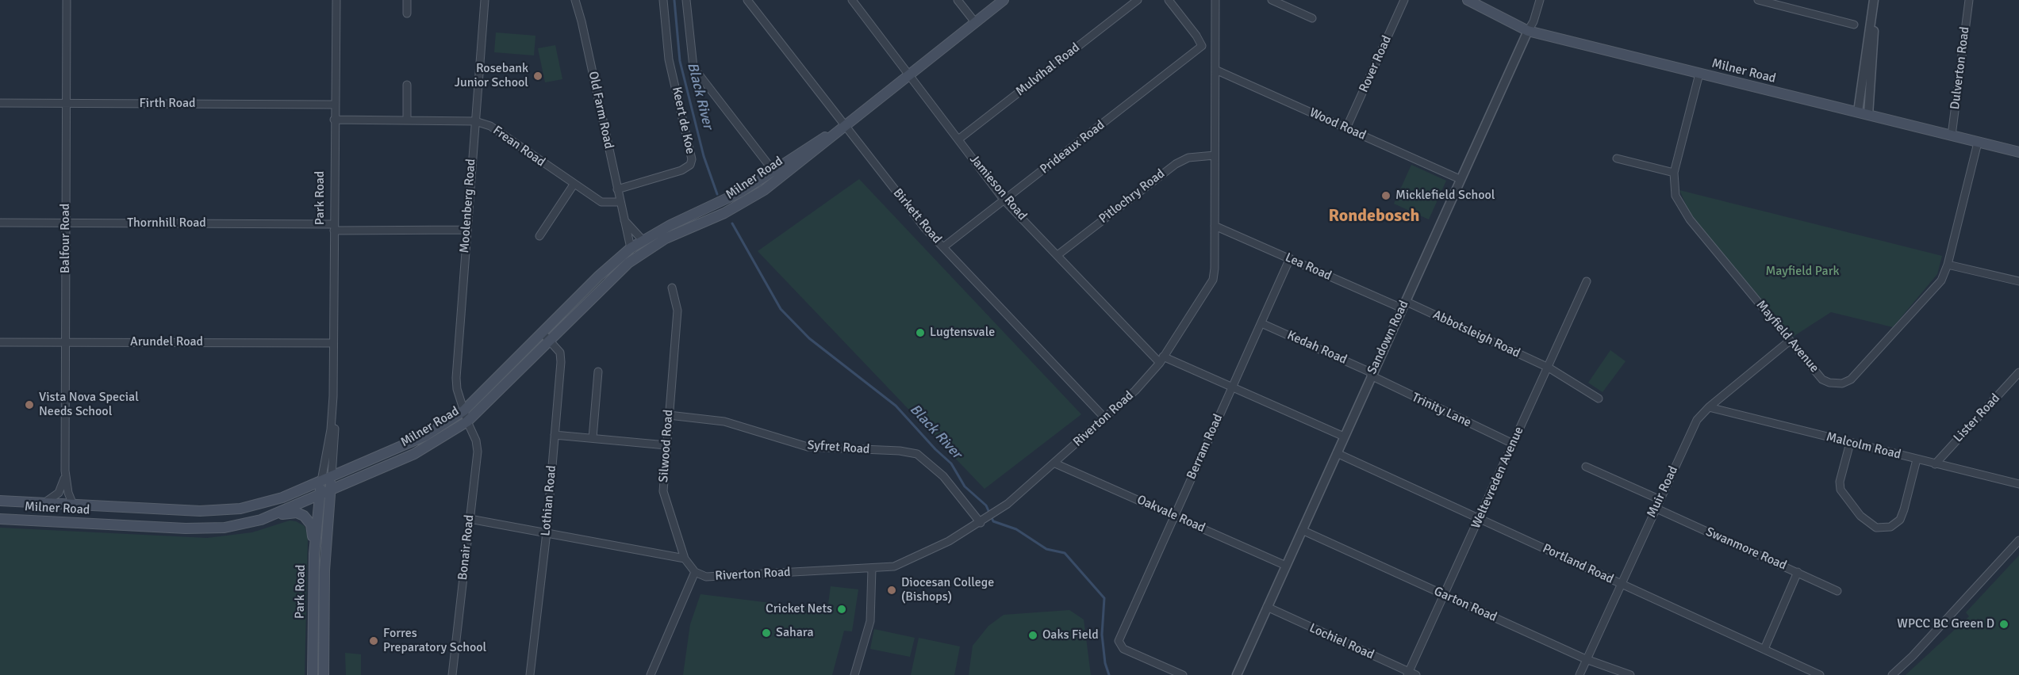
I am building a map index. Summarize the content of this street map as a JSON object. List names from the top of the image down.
{
  "streets": {
    "main road": ["Milner Road", "Park Road"],
    "street": [
      "Rover Road",
      "Dulverton Road",
      "Mulvihal Road",
      "Firth Road",
      "Old Farm Road",
      "Keert de Koe",
      "Wood Road",
      "Frean Road",
      "Prideaux Road",
      "Jamieson Road",
      "Pitlochry Road",
      "Moolenberg Road",
      "Birkett Road",
      "Thornhill Road",
      "Balfour Road",
      "Lea Road",
      "Abbotsleigh Road",
      "Mayfield Avenue",
      "Sandown Road",
      "Arundel Road",
      "Kedah Road",
      "Trinity Lane",
      "Lister Road",
      "Riverton Road",
      "Silwood Road",
      "Malcolm Road",
      "Berram Road",
      "Syfret Road",
      "Weltevreden Avenue",
      "Muir Road",
      "Lothian Road",
      "Oakvale Road",
      "Bonair Road",
      "Swanmore Road",
      "Portland Road",
      "Garton Road",
      "Lochiel Road"
    ]
  },
  "crossings": [
    ["Rover Road", "Wood Road"],
    ["Dulverton Road", "Milner Road"],
    ["Mulvihal Road", "Jamieson Road"],
    ["Milner Road", "Old Farm Road"],
    ["Milner Road", "Jamieson Road"],
    ["Milner Road", "Park Road"],
    ["Milner Road", "Moolenberg Road"],
    ["Milner Road", "Birkett Road"],
    ["Milner Road", "Balfour Road"],
    ["Milner Road", "Mayfield Avenue"],
    ["Milner Road", "Sandown Road"],
    ["Milner Road", "Lothian Road"],
    ["Milner Road", "Bonair Road"],
    ["Firth Road", "Park Road"],
    ["Firth Road", "Balfour Road"],
    ["Old Farm Road", "Keert de Koe"],
    ["Old Farm Road", "Frean Road"],
    ["Wood Road", "Sandown Road"],
    ["Wood Road", "Riverton Road"],
    ["Frean Road", "Park Road"],
    ["Frean Road", "Moolenberg Road"],
    ["Prideaux Road", "Jamieson Road"],
    ["Prideaux Road", "Birkett Road"],
    ["Jamieson Road", "Pitlochry Road"],
    ["Jamieson Road", "Sandown Road"],
    ["Jamieson Road", "Riverton Road"],
    ["Jamieson Road", "Berram Road"],
    ["Pitlochry Road", "Riverton Road"],
    ["Park Road", "Thornhill Road"],
    ["Park Road", "Arundel Road"],
    ["Moolenberg Road", "Thornhill Road"],
    ["Moolenberg Road", "Bonair Road"],
    ["Birkett Road", "Riverton Road"],
    ["Thornhill Road", "Balfour Road"],
    ["Balfour Road", "Arundel Road"],
    ["Lea Road", "Abbotsleigh Road"],
    ["Lea Road", "Sandown Road"],
    ["Lea Road", "Riverton Road"],
    ["Lea Road", "Berram Road"],
    ["Abbotsleigh Road", "Sandown Road"],
    ["Abbotsleigh Road", "Weltevreden Avenue"],
    ["Mayfield Avenue", "Muir Road"],
    ["Sandown Road", "Kedah Road"],
    ["Sandown Road", "Trinity Lane"],
    ["Sandown Road", "Oakvale Road"],
    ["Sandown Road", "Portland Road"],
    ["Sandown Road", "Garton Road"],
    ["Sandown Road", "Lochiel Road"],
    ["Kedah Road", "Trinity Lane"],
    ["Kedah Road", "Berram Road"],
    ["Trinity Lane", "Weltevreden Avenue"],
    ["Lister Road", "Malcolm Road"],
    ["Riverton Road", "Silwood Road"],
    ["Riverton Road", "Syfret Road"],
    ["Riverton Road", "Oakvale Road"],
    ["Silwood Road", "Syfret Road"],
    ["Malcolm Road", "Muir Road"],
    ["Berram Road", "Oakvale Road"],
    ["Weltevreden Avenue", "Portland Road"],
    ["Weltevreden Avenue", "Garton Road"],
    ["Weltevreden Avenue", "Lochiel Road"],
    ["Muir Road", "Swanmore Road"],
    ["Muir Road", "Portland Road"],
    ["Muir Road", "Garton Road"]
  ],
  "districts": ["Rondebosch"],
  "water": ["Black River"],
  "parks": ["Mayfield Park"],
  "places": [
    "Rosebank Junior School",
    "Micklefield School",
    "Lugtensvale",
    "Vista Nova Special Needs School",
    "Diocesan College (Bishops)",
    "Cricket Nets",
    "WPCC BC Green D",
    "Sahara",
    "Oaks Field",
    "Forres Preparatory School"
  ]
}
